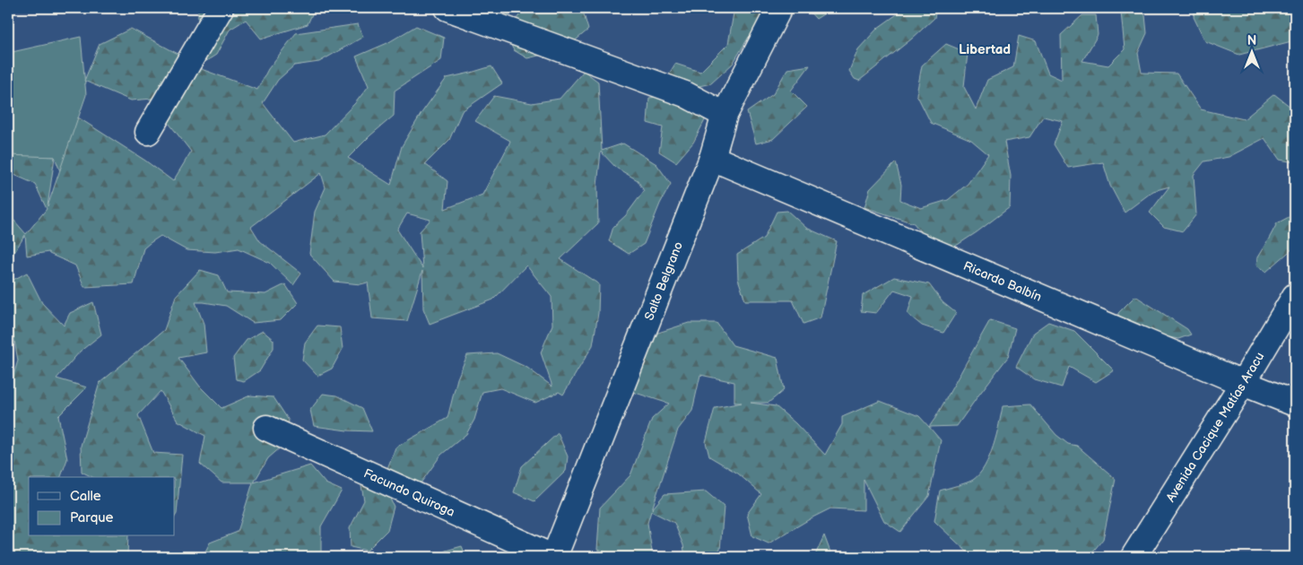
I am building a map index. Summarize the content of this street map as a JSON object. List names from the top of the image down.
{
  "streets": {
    "street": [
      "Salto Belgrano",
      "Ricardo Balbín",
      "Avenida Cacique Matías Aracu",
      "Facundo Quiroga"
    ]
  },
  "crossings": [
    ["Salto Belgrano", "Ricardo Balbín"],
    ["Salto Belgrano", "Facundo Quiroga"],
    ["Ricardo Balbín", "Avenida Cacique Matías Aracu"]
  ],
  "districts": ["Libertad"],
  "legend": ["Calle", "Parque"],
  "north": "top"
}
